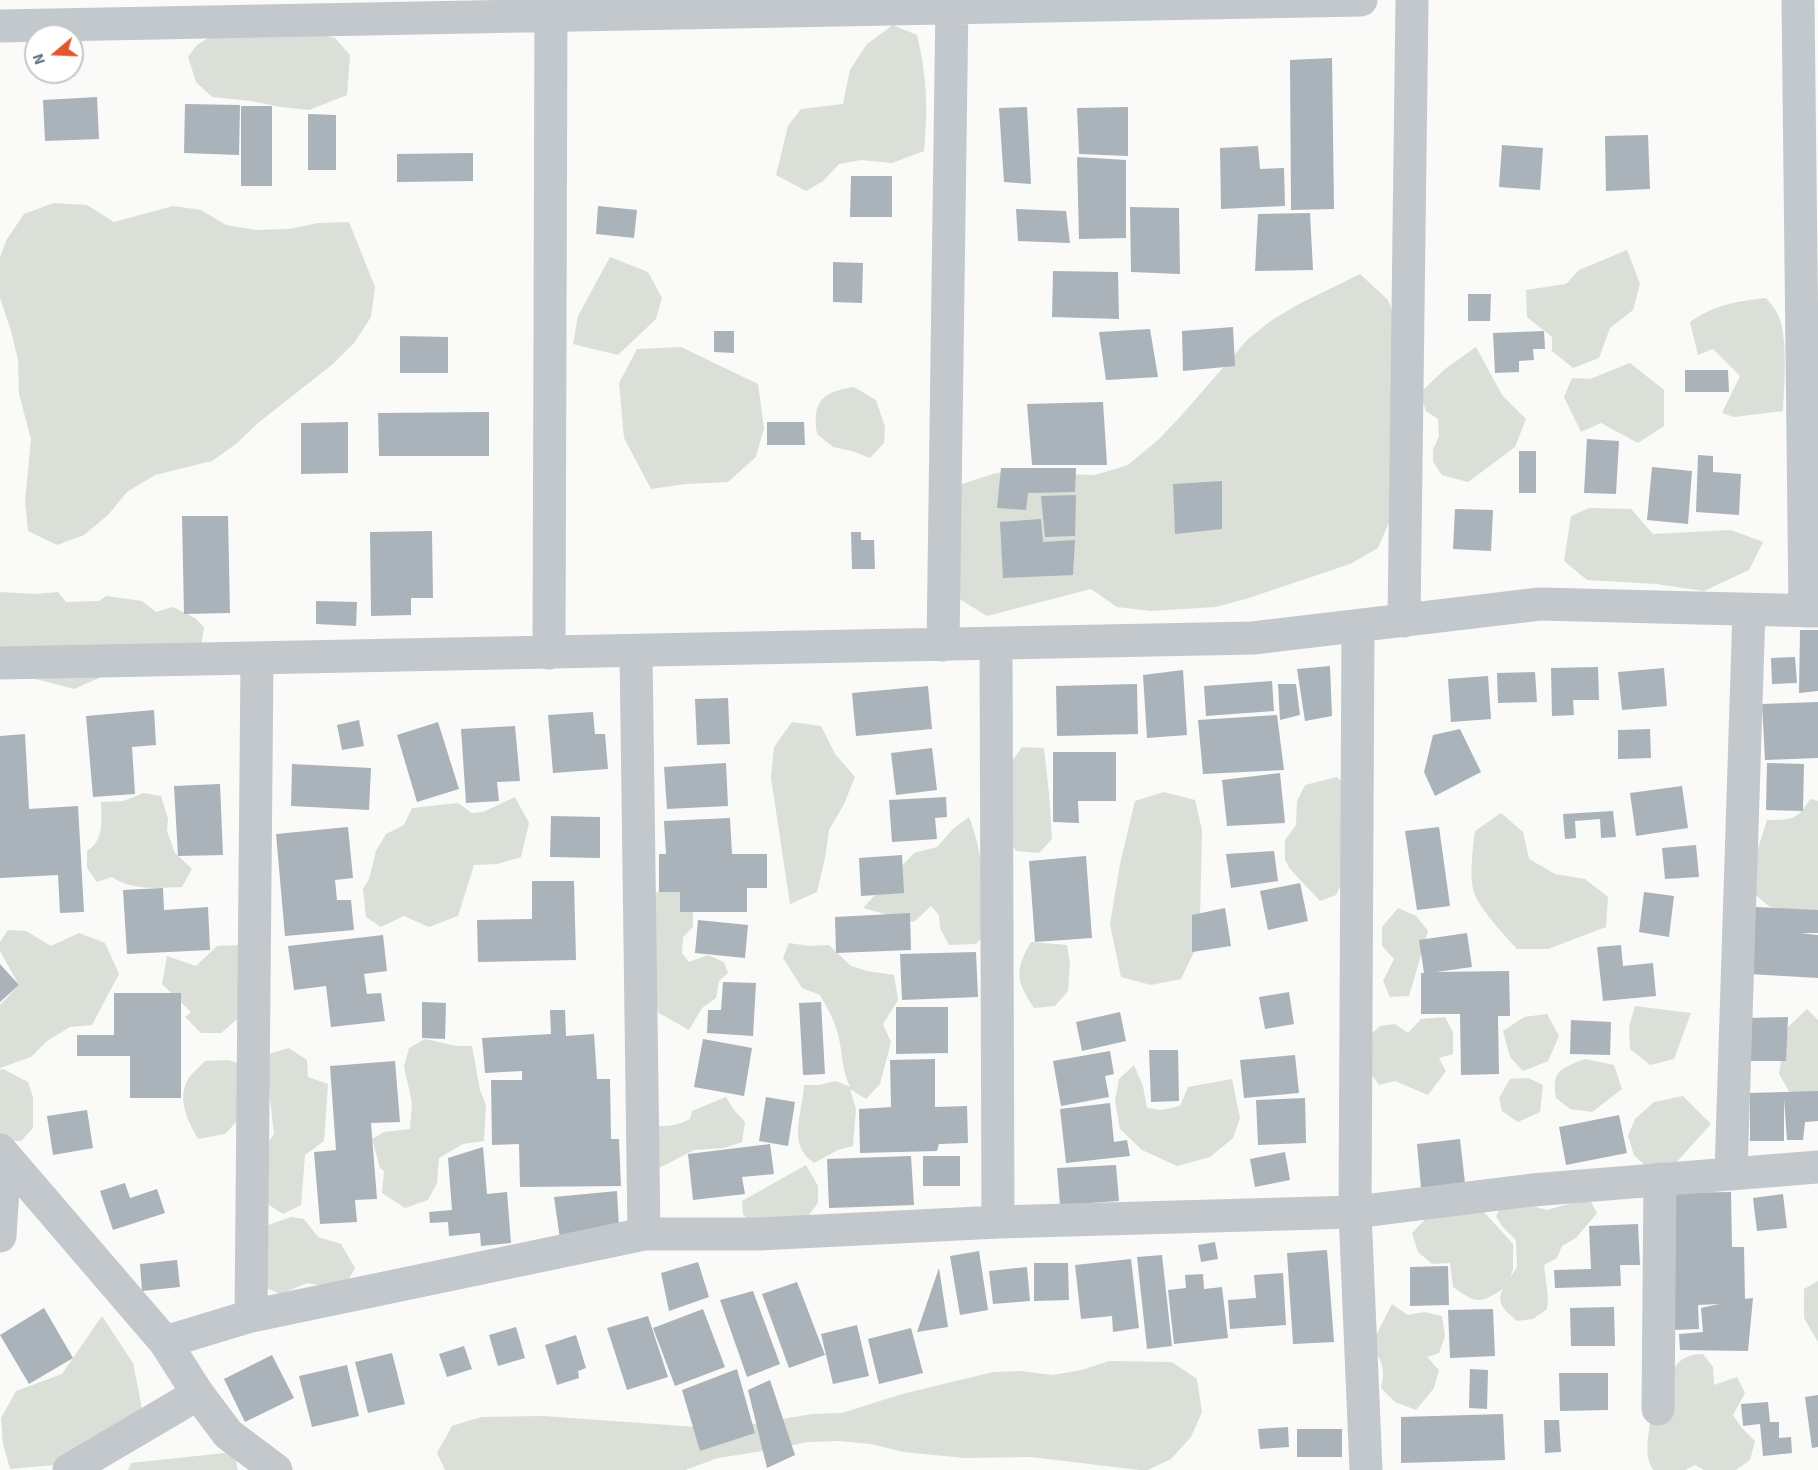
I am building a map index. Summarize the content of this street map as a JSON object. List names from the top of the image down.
{
  "north": "left"
}
